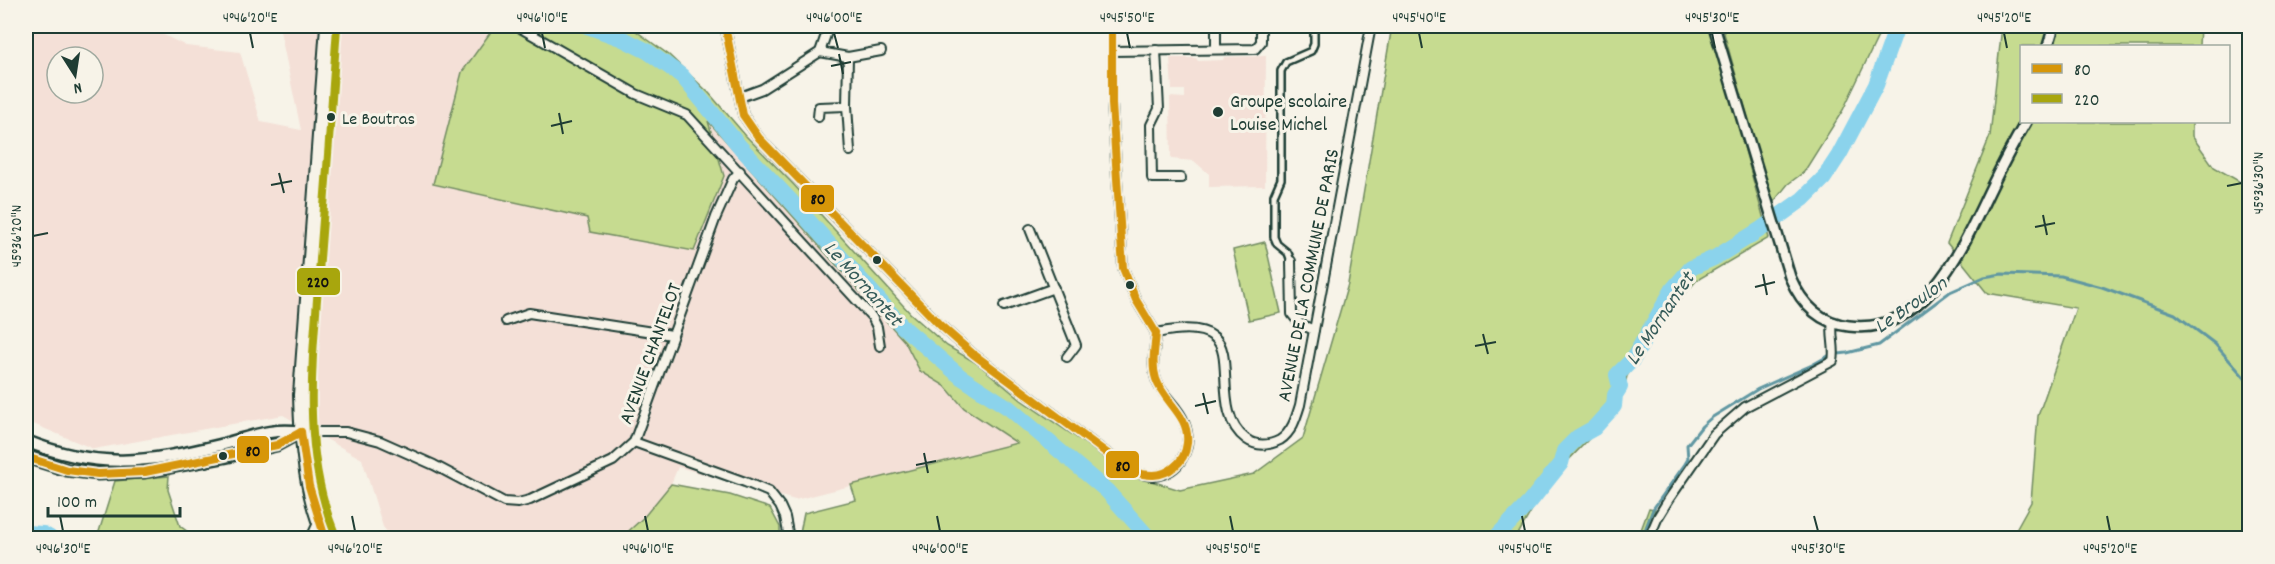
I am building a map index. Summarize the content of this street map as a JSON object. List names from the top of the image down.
{
  "streets": {
    "street": ["AVENUE DE LA COMMUNE DE PARIS", "AVENUE CHANTELOT"]
  },
  "water": ["Le Mornantet", "Le Broulon"],
  "places": ["Groupe scolaire Louise Michel", "Le Boutras"],
  "lines": ["transit line 80", "transit line 220"],
  "legend": ["80", "220"],
  "scale_bar": "100 m",
  "north": "bottom",
  "coordinates": [
    "4°46'20\"E",
    "4°46'10\"E",
    "4°46'00\"E",
    "4°45'50\"E",
    "4°45'40\"E",
    "4°45'30\"E",
    "4°45'20\"E",
    "45°36'30\"N",
    "45°36'20\"N",
    "4°46'30\"E"
  ]
}
